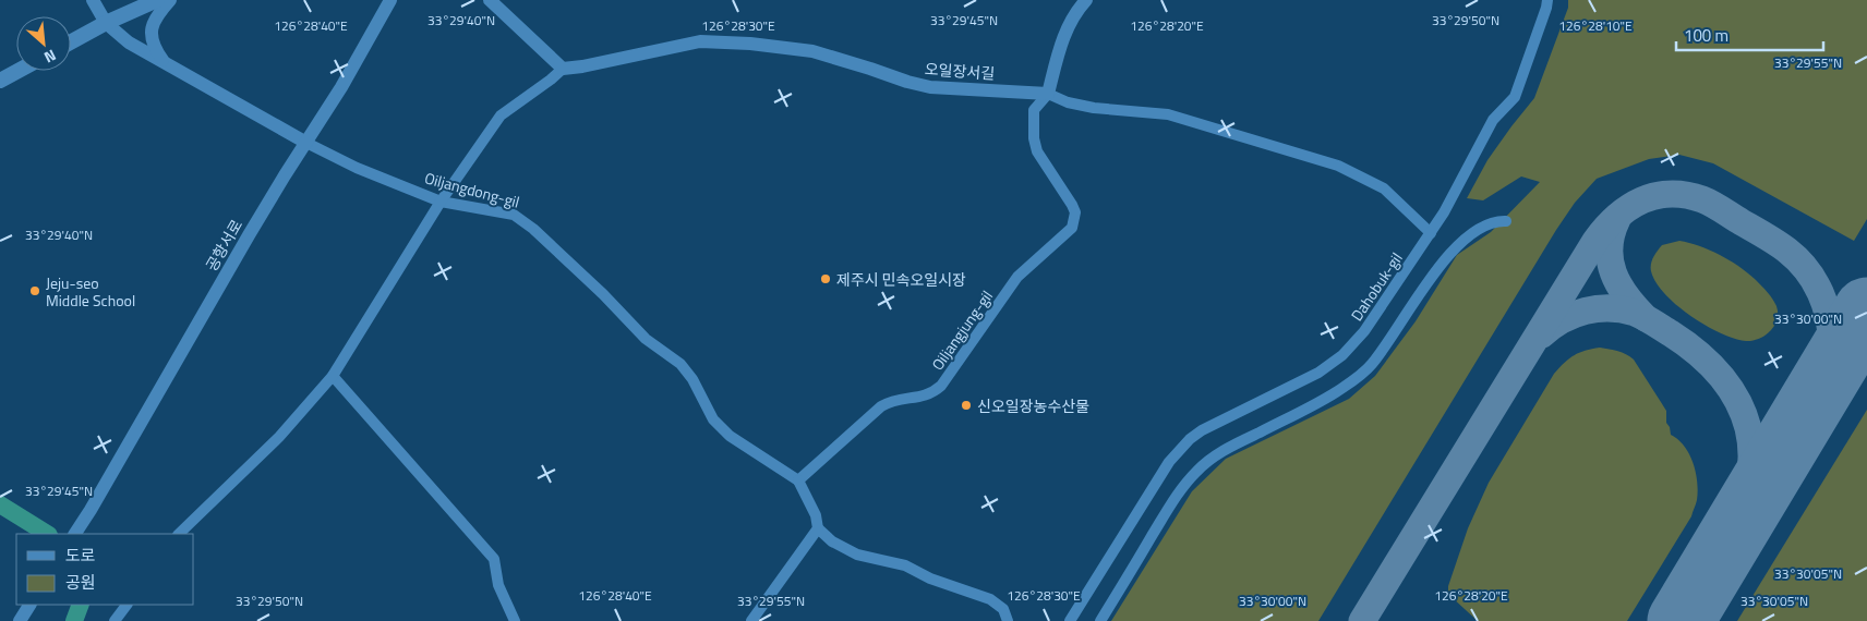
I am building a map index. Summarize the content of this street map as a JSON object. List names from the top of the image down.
{
  "streets": {
    "street": [
      "오일장서길",
      "Oiljangdong-gil",
      "공항서로",
      "Dahobuk-gil",
      "Oiljangjung-gil"
    ]
  },
  "crossings": [
    ["오일장서길", "Dahobuk-gil"],
    ["오일장서길", "Oiljangjung-gil"],
    ["Oiljangdong-gil", "공항서로"],
    ["Oiljangdong-gil", "Oiljangjung-gil"]
  ],
  "places": ["제주시 민속오일시장", "Jeju-seo Middle School", "신오일장농수산물"],
  "legend": ["도로", "공원"],
  "scale_bar": "100 m",
  "north": "bottom right",
  "coordinates": [
    "33°29'40\"N",
    "33°29'45\"N",
    "33°29'50\"N",
    "126°28'40\"E",
    "126°28'30\"E",
    "126°28'20\"E",
    "126°28'10\"E",
    "33°29'55\"N",
    "33°30'00\"N",
    "33°30'05\"N"
  ]
}
